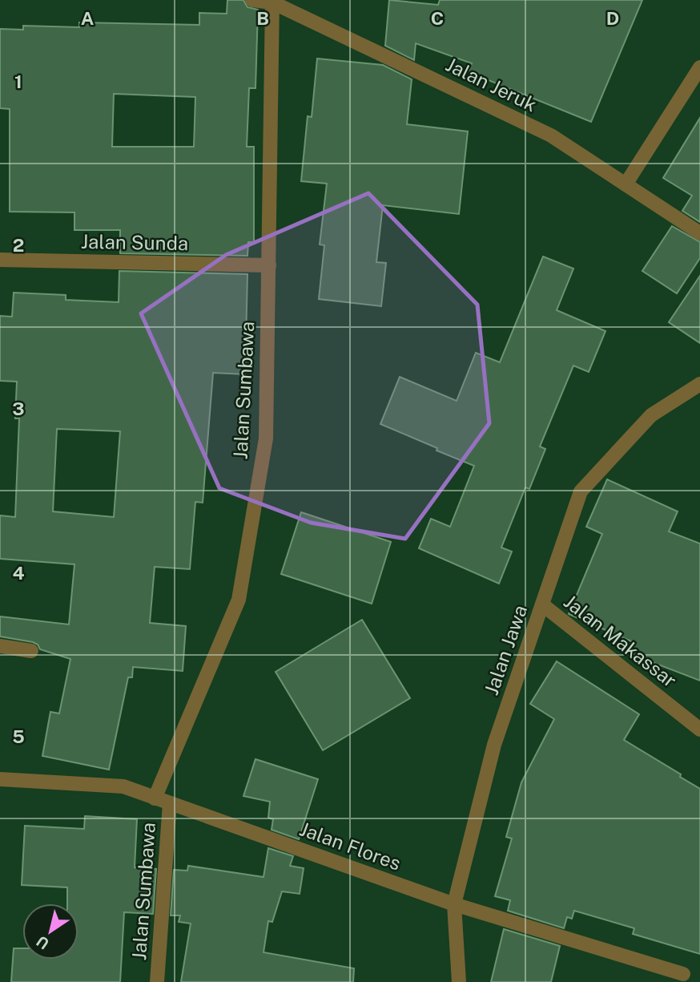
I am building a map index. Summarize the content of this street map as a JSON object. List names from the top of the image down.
{
  "streets": {
    "street": [
      "Jalan Jeruk",
      "Jalan Sunda",
      "Jalan Sumbawa",
      "Jalan Makassar",
      "Jalan Jawa",
      "Jalan Flores"
    ]
  },
  "crossings": [
    ["Jalan Jeruk", "Jalan Sumbawa"],
    ["Jalan Sunda", "Jalan Sumbawa"],
    ["Jalan Sumbawa", "Jalan Flores"],
    ["Jalan Makassar", "Jalan Jawa"],
    ["Jalan Jawa", "Jalan Flores"]
  ],
  "north": "bottom left",
  "grid": {
    "columns": [
      "A",
      "B",
      "C",
      "D"
    ],
    "rows": [
      "1",
      "2",
      "3",
      "4",
      "5"
    ]
  }
}
